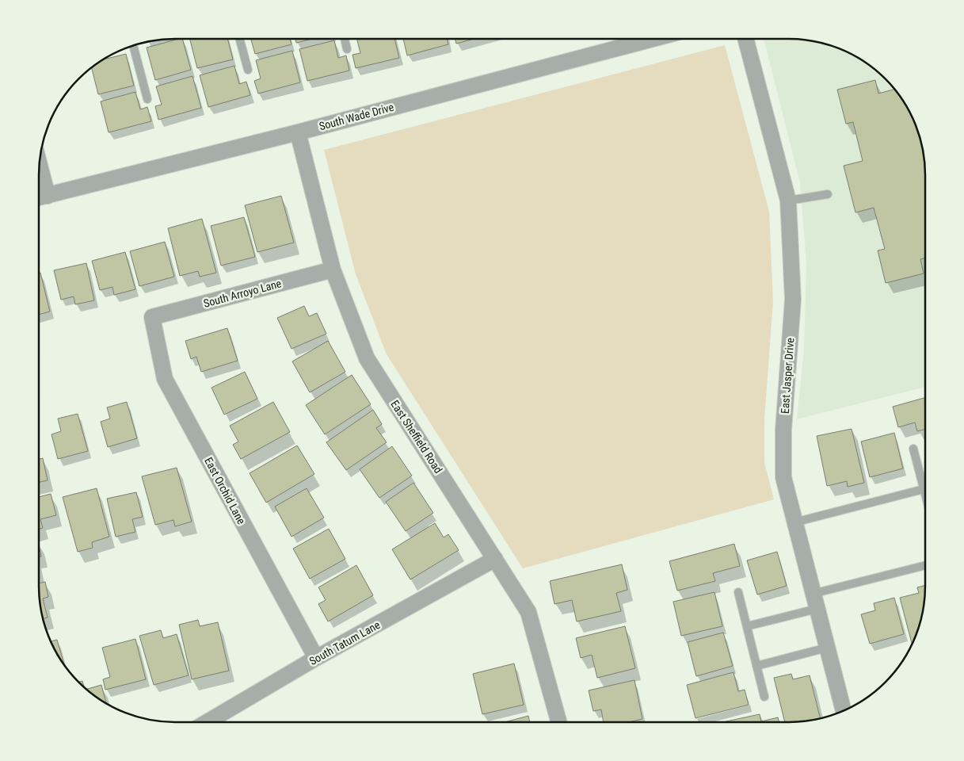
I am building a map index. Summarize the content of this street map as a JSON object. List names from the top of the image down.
{
  "streets": {
    "street": [
      "South Wade Drive",
      "South Arroyo Lane",
      "East Jasper Drive",
      "East Sheffield Road",
      "East Orchid Lane",
      "South Tatum Lane"
    ]
  },
  "crossings": [
    ["South Wade Drive", "East Sheffield Road"],
    ["South Arroyo Lane", "East Sheffield Road"],
    ["South Arroyo Lane", "East Orchid Lane"],
    ["East Sheffield Road", "South Tatum Lane"],
    ["East Orchid Lane", "South Tatum Lane"]
  ]
}
